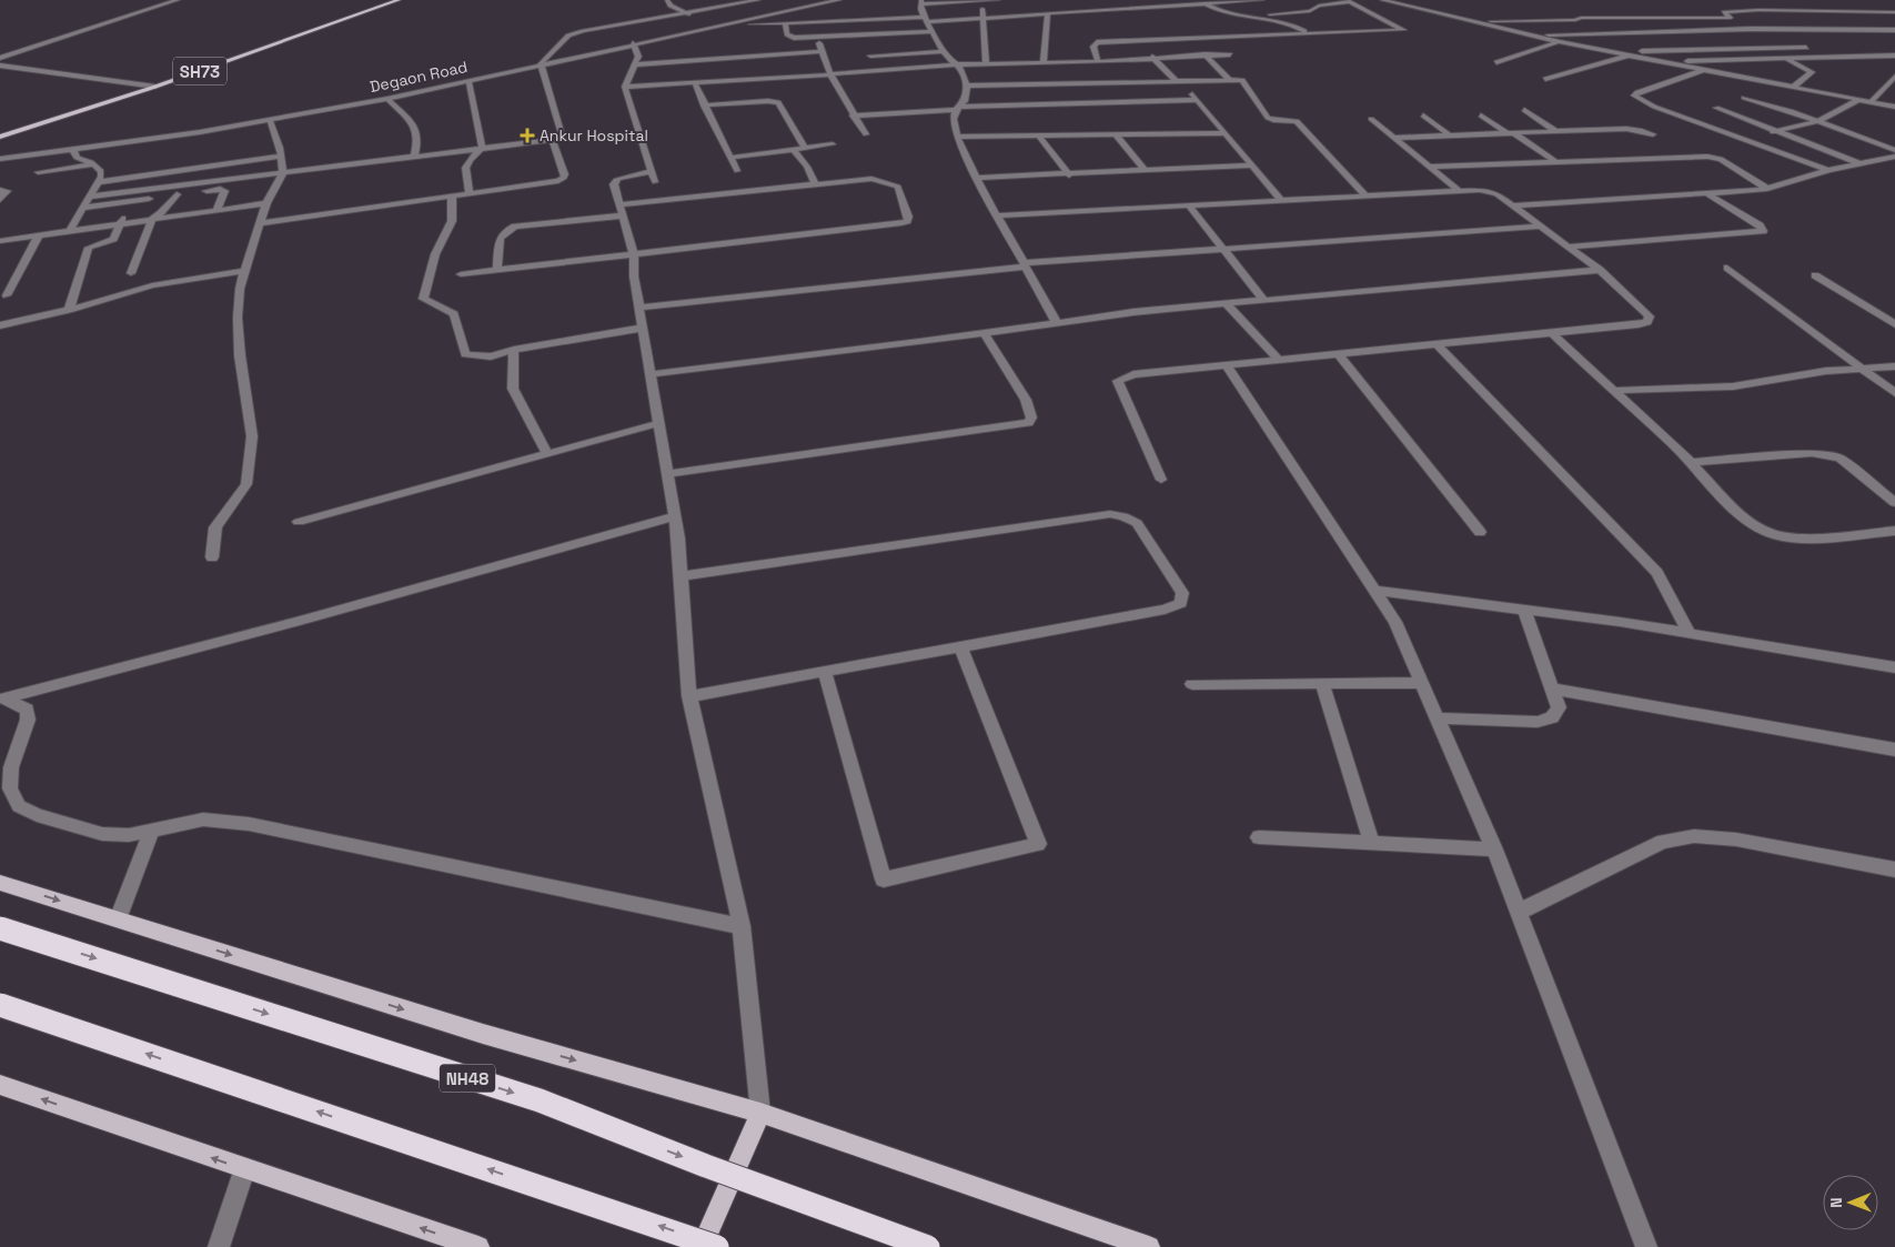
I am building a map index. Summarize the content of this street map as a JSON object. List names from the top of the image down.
{
  "streets": {
    "highway": ["NH48"],
    "main road": ["SH73"],
    "street": ["Degaon Road"]
  },
  "places": {
    "health": ["Ankur Hospital"]
  },
  "north": "left"
}
